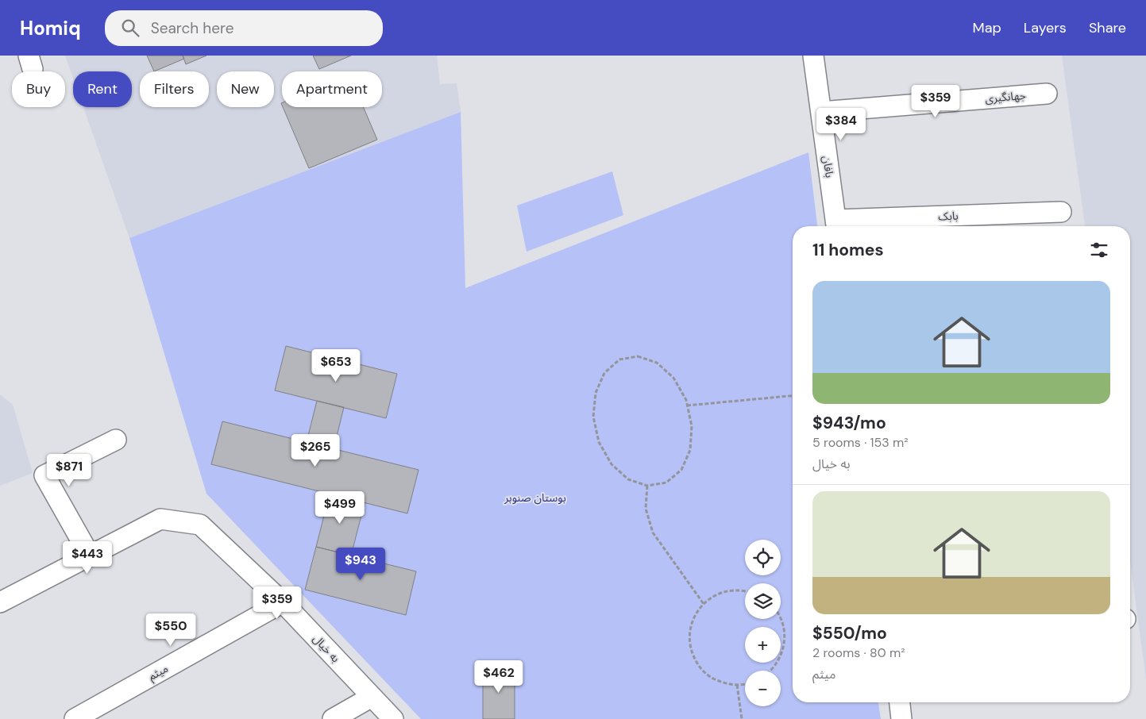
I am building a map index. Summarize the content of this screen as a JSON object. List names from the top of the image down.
{
  "streets": {
    "street": [
      "جهانگیری",
      "بافان",
      "بابک",
      "به خیال",
      "میثم"
    ]
  },
  "crossings": [
    ["جهانگیری", "بافان"],
    ["بافان", "بابک"],
    ["به خیال", "میثم"]
  ],
  "parks": ["بوستان صنوبر"],
  "page": {
    "header": "Homiq",
    "search": "Search here",
    "nav": ["Map", "Layers", "Share"],
    "chip": [
      "Buy",
      "Rent",
      "Filters",
      "New",
      "Apartment"
    ],
    "price": [
      "$359",
      "$384",
      "$653",
      "$265",
      "$871",
      "$499",
      "$443",
      "$943",
      "$359",
      "$550",
      "$462"
    ],
    "heading": "11 homes",
    "list": [
      {
        "name": "$943/mo",
        "note": "5 rooms · 153 m² · به خیال"
      },
      {
        "name": "$550/mo",
        "note": "2 rooms · 80 m² · میثم"
      }
    ],
    "map_buttons": ["+", "−"]
  }
}
